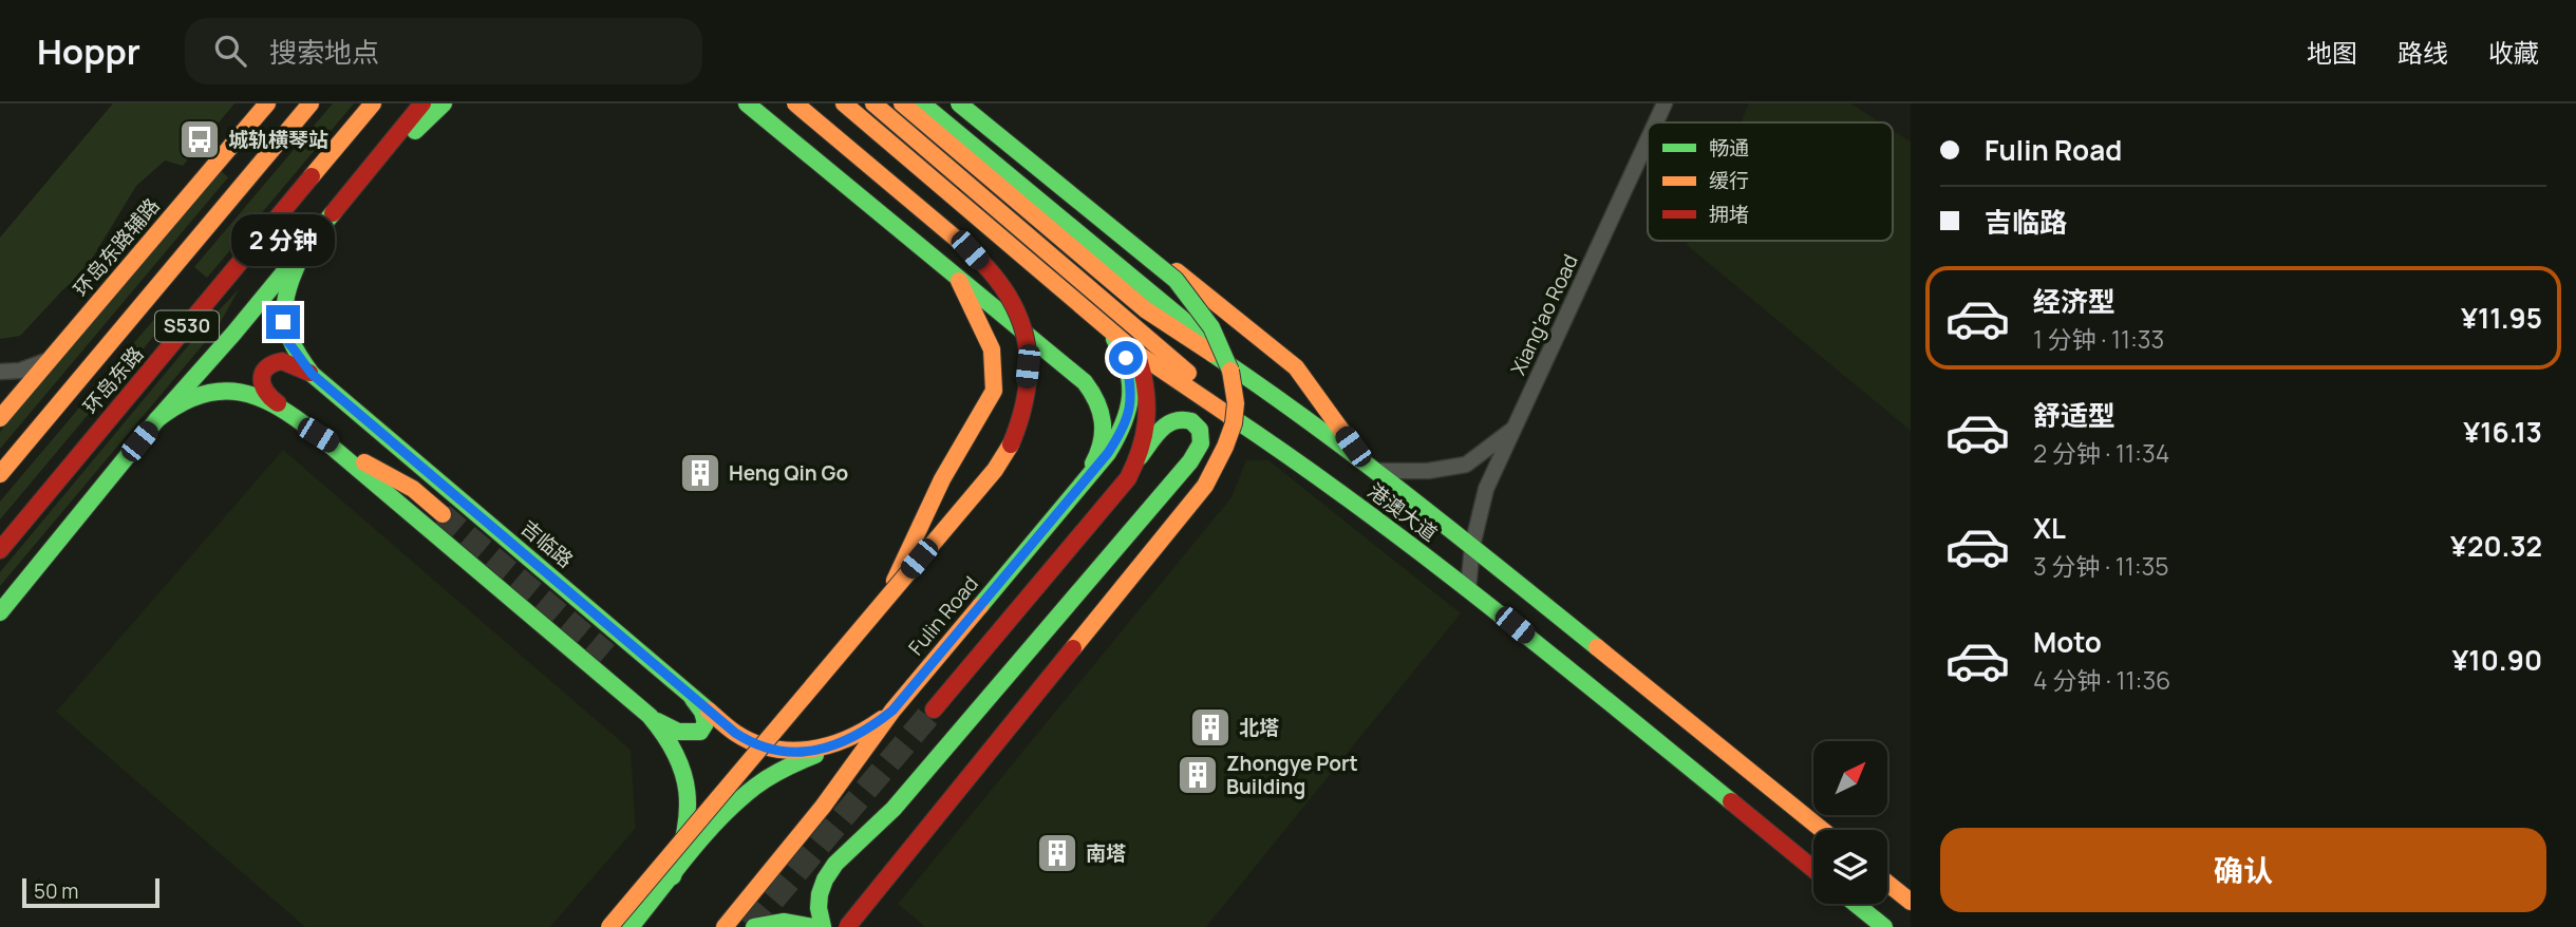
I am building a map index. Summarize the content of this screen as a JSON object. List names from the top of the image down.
{
  "streets": {
    "main road": [
      "环岛东路辅路",
      "S530",
      "环岛东路",
      "港澳大道",
      "吉临路",
      "Fulin Road"
    ],
    "street": ["Xiang'ao Road"]
  },
  "crossings": [
    ["Xiang'ao Road", "港澳大道"],
    ["港澳大道", "Fulin Road"],
    ["吉临路", "Fulin Road"]
  ],
  "places": {
    "bus stop": ["城轨横琴站"],
    "building": [
      "Heng Qin Go",
      "北塔",
      "Zhongye Port Building",
      "南塔"
    ]
  },
  "legend": ["畅通", "缓行", "拥堵"],
  "scale_bar": "50 m",
  "north": "top right",
  "page": {
    "header": "Hoppr",
    "search": "搜索地点",
    "nav": ["地图", "路线", "收藏"],
    "banner": ["Fulin Road", "吉临路"],
    "bubble": "2 分钟",
    "list": [
      {
        "name": "经济型",
        "note": "1 分钟 · 11:33",
        "value": "¥11.95"
      },
      {
        "name": "舒适型",
        "note": "2 分钟 · 11:34",
        "value": "¥16.13"
      },
      {
        "name": "XL",
        "note": "3 分钟 · 11:35",
        "value": "¥20.32"
      },
      {
        "name": "Moto",
        "note": "4 分钟 · 11:36",
        "value": "¥10.90"
      }
    ],
    "buttons": "确认",
    "scale": "50 m"
  }
}
